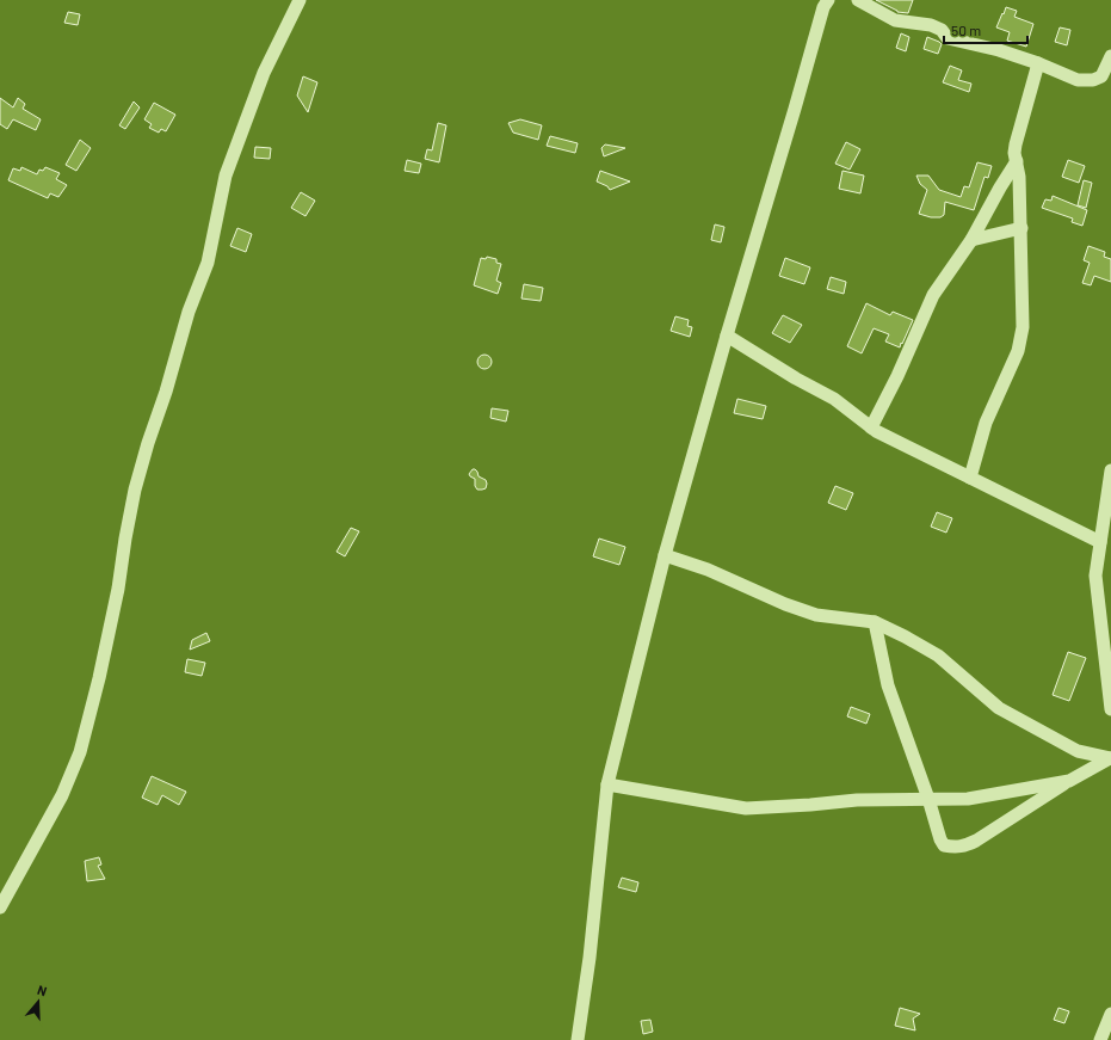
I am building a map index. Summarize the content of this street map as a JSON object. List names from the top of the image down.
{
  "scale_bar": "50 m",
  "north": "top"
}
